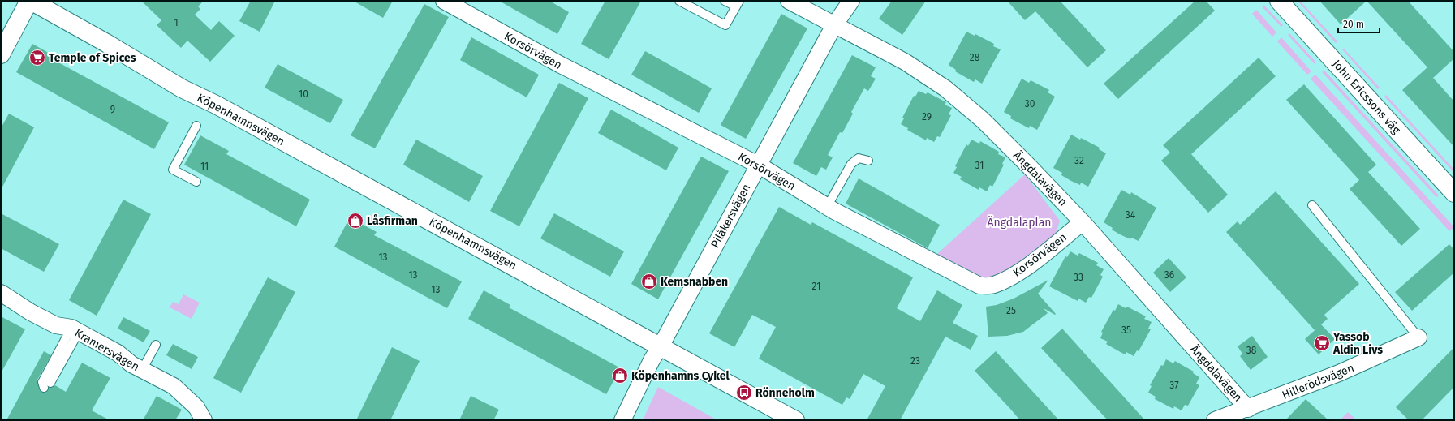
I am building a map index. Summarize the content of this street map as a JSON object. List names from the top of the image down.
{
  "streets": {
    "street": [
      "Korsörvägen",
      "John Ericssons väg",
      "Köpenhamnsvägen",
      "Ängdalavägen",
      "Pilåkersvägen",
      "Kramersvägen",
      "Hillerödsvägen"
    ]
  },
  "crossings": [
    ["Korsörvägen", "Ängdalavägen"],
    ["Korsörvägen", "Pilåkersvägen"],
    ["Köpenhamnsvägen", "Pilåkersvägen"],
    ["Ängdalavägen", "Pilåkersvägen"],
    ["Ängdalavägen", "Hillerödsvägen"]
  ],
  "parks": ["Ängdalaplan"],
  "places": {
    "supermarket": ["Temple of Spices", "Yassob Aldin Livs"],
    "shop": ["Låsfirman", "Kemsnabben", "Köpenhamns Cykel"],
    "bus stop": ["Rönneholm"]
  },
  "house_numbers": [
    "1",
    "28",
    "10",
    "30",
    "9",
    "29",
    "32",
    "31",
    "11",
    "34",
    "13",
    "13",
    "36",
    "33",
    "21",
    "13",
    "25",
    "35",
    "38",
    "23",
    "37"
  ],
  "scale_bar": "20 m"
}
